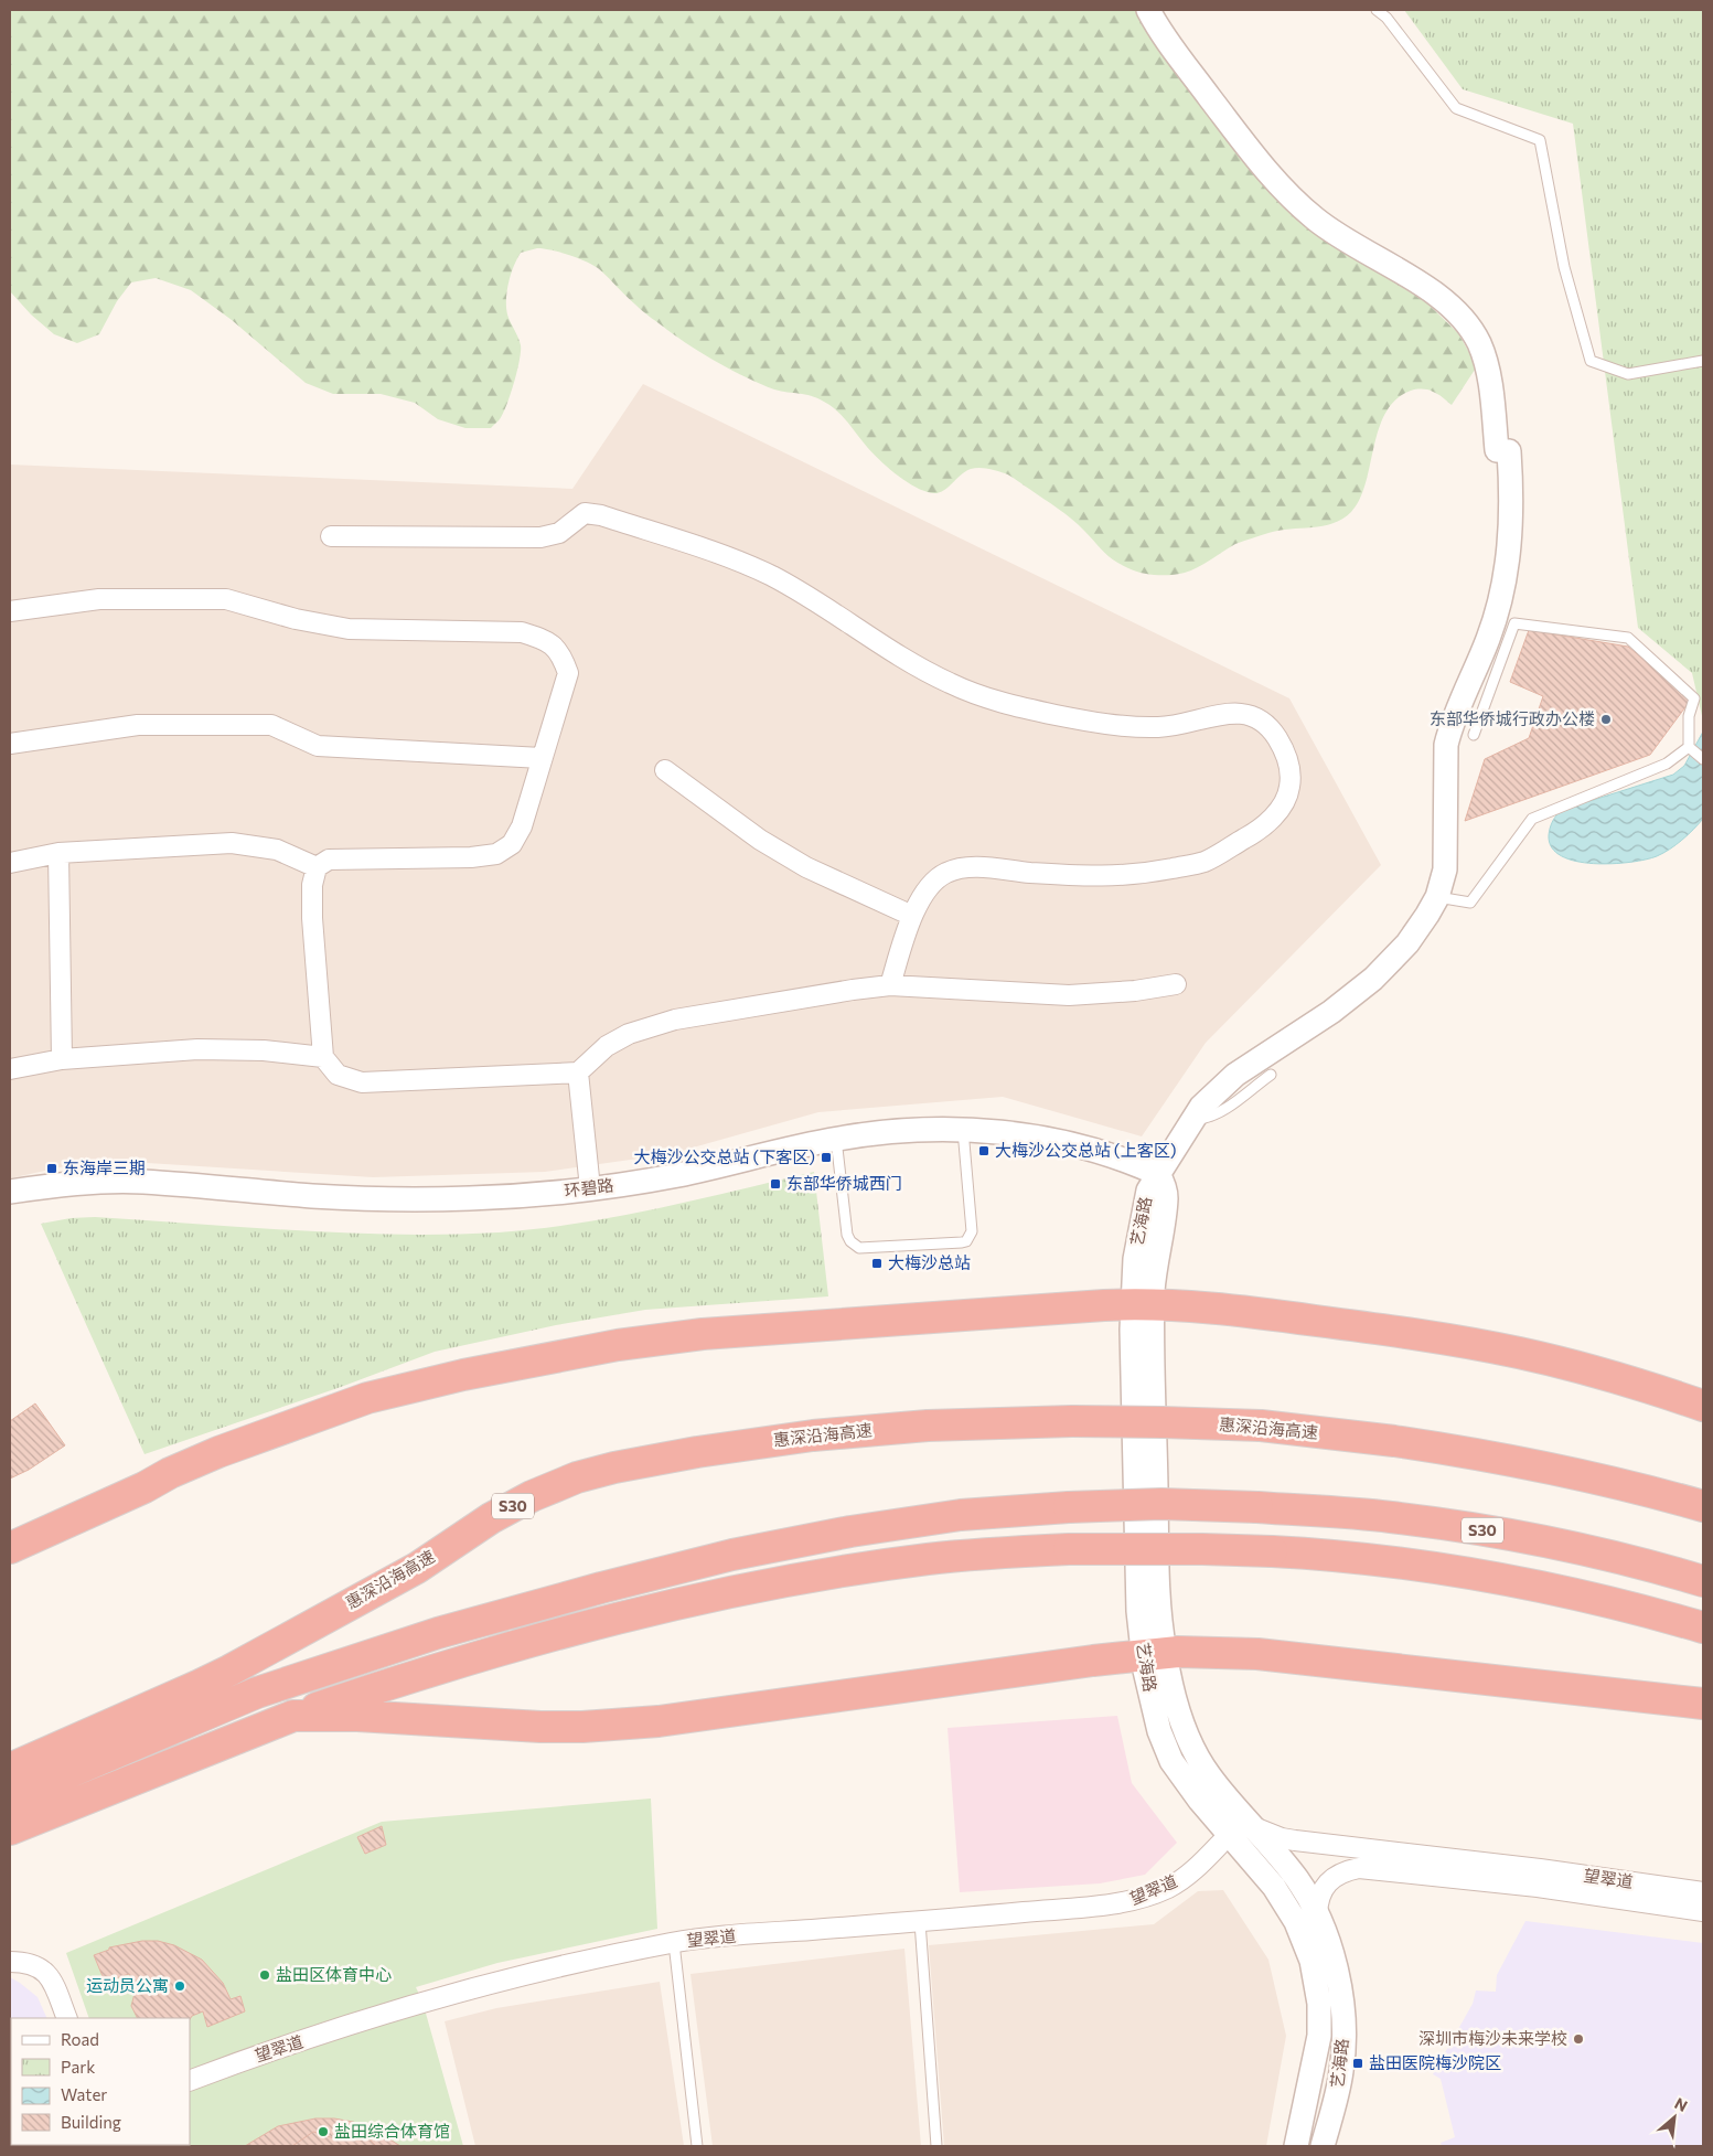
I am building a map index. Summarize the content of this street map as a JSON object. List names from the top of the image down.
{
  "streets": {
    "highway": ["惠深沿海高速", "S30"],
    "street": ["环碧路", "艺海路", "望翠道"]
  },
  "crossings": [
    ["环碧路", "艺海路"],
    ["艺海路", "望翠道"]
  ],
  "places": {
    "other": [
      "东部华侨城行政办公楼",
      "盐田区体育中心",
      "运动员公寓",
      "深圳市梅沙未来学校",
      "盐田综合体育馆"
    ],
    "transit": [
      "大梅沙公交总站 (上客区)",
      "大梅沙公交总站 (下客区)",
      "东海岸三期",
      "东部华侨城西门",
      "大梅沙总站",
      "盐田医院梅沙院区"
    ]
  },
  "legend": [
    "Road",
    "Park",
    "Water",
    "Building"
  ],
  "north": "top right"
}
